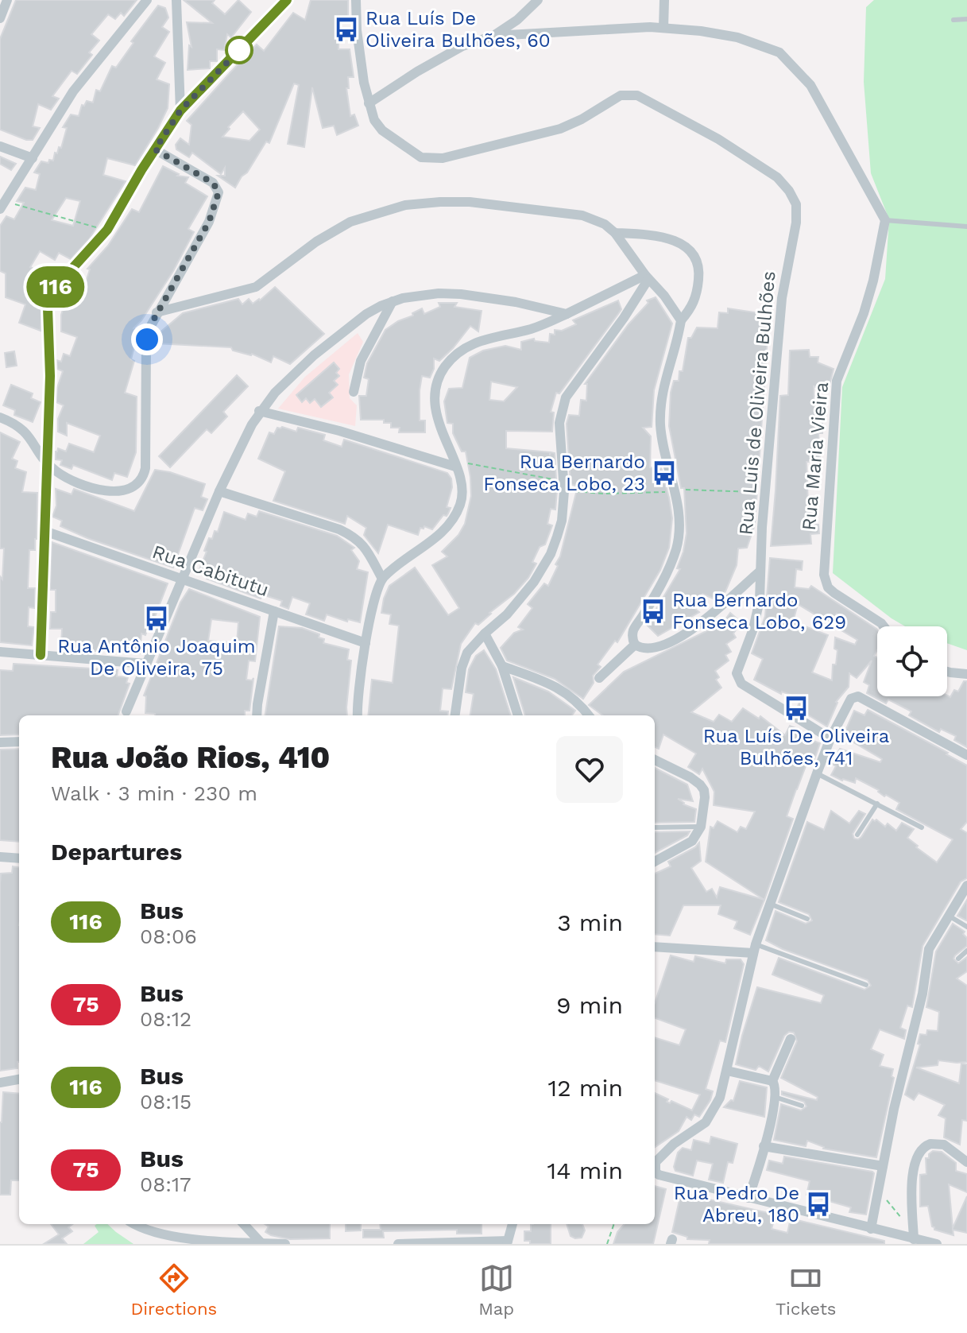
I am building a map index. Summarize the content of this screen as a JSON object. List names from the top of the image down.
{
  "streets": {
    "street": ["Rua Luis de Oliveira Bulhões", "Rua Maria Vieira", "Rua Cabitutu"]
  },
  "places": {
    "bus stop": [
      "Rua Luís De Oliveira Bulhões, 60",
      "Rua Bernardo Fonseca Lobo, 23",
      "Rua Bernardo Fonseca Lobo, 629",
      "Rua Antônio Joaquim De Oliveira, 75",
      "Rua Luís De Oliveira Bulhões, 741",
      "Rua Pedro De Abreu, 180"
    ]
  },
  "lines": ["bus line 116"],
  "page": {
    "on_map": "116",
    "heading": [
      ["Rua João Rios, 410", "Walk · 3 min · 230 m"],
      "Departures"
    ],
    "list": [
      {
        "mark": "116",
        "name": "Bus",
        "note": "08:06",
        "value": "3 min"
      },
      {
        "mark": "75",
        "name": "Bus",
        "note": "08:12",
        "value": "9 min"
      },
      {
        "mark": "116",
        "name": "Bus",
        "note": "08:15",
        "value": "12 min"
      },
      {
        "mark": "75",
        "name": "Bus",
        "note": "08:17",
        "value": "14 min"
      }
    ],
    "tabs": ["Directions", "Map", "Tickets"]
  }
}
